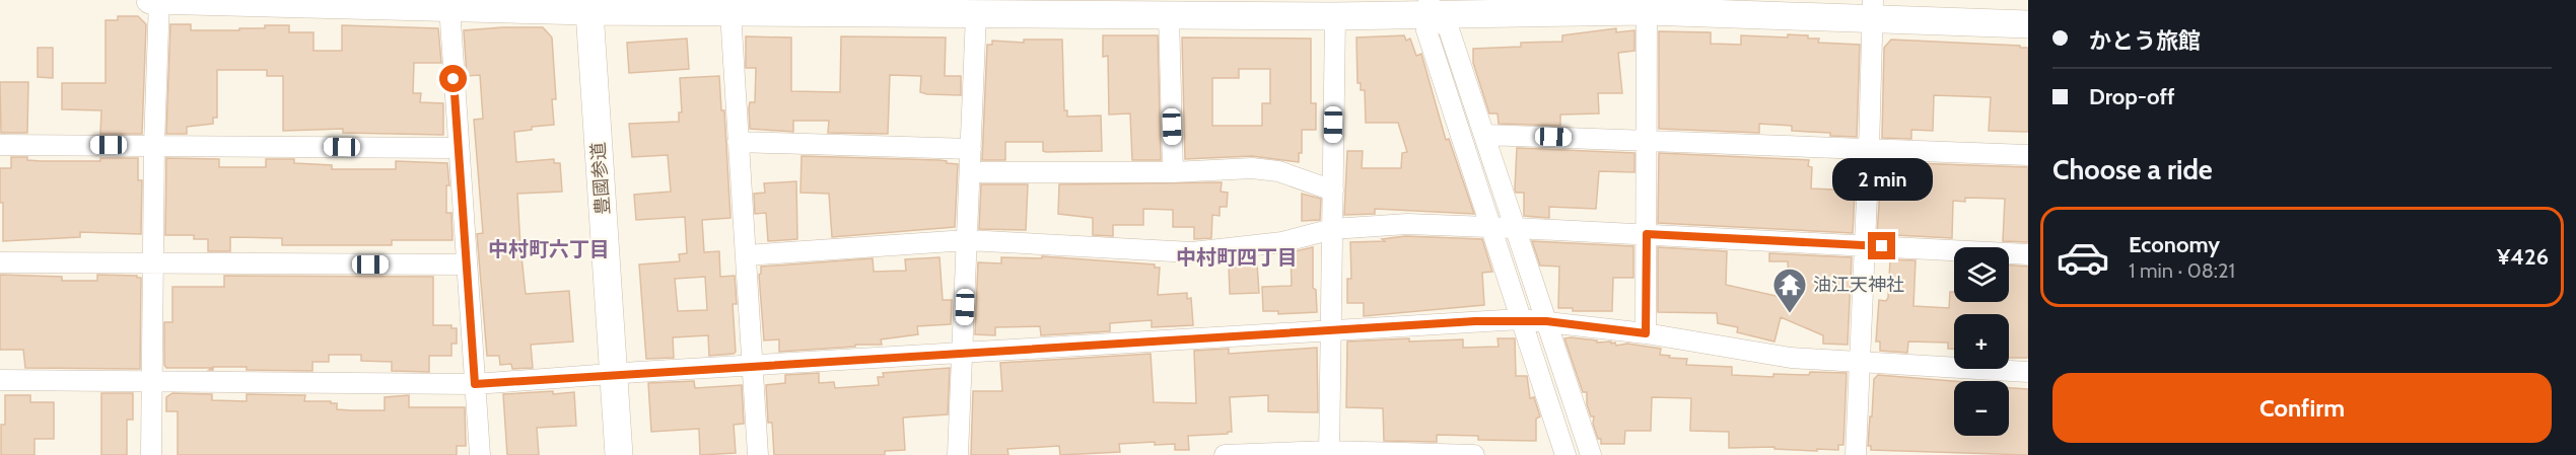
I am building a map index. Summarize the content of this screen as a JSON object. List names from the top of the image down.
{
  "streets": {
    "street": ["豊國参道"]
  },
  "districts": ["中村町六丁目", "中村町四丁目"],
  "places": {
    "temple": ["油江天神社"]
  },
  "page": {
    "banner": ["かとう旅館", "Drop-off"],
    "heading": "Choose a ride",
    "bubble": "2 min",
    "list": [
      {
        "name": "Economy",
        "note": "1 min · 08:21",
        "value": "¥426"
      }
    ],
    "map_buttons": ["+", "−"],
    "buttons": "Confirm"
  }
}
